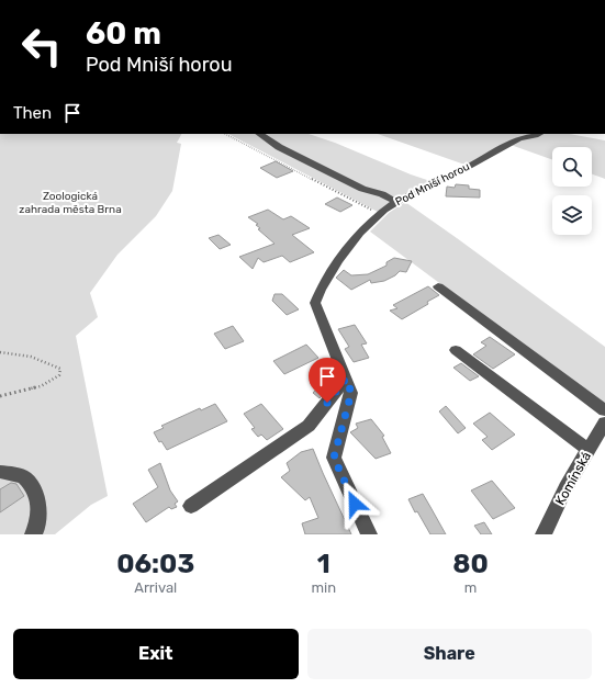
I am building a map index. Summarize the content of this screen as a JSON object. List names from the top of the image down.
{
  "streets": {
    "street": ["Pod Mniší horou", "Komínská"]
  },
  "parks": ["Zoologická zahrada města Brna"],
  "page": {
    "turn": ["60 m", "Pod Mniší horou"],
    "then": "Then",
    "eta": [
      "06:03",
      "Arrival",
      "1",
      "min",
      "80",
      "m"
    ],
    "buttons": ["Exit", "Share"]
  }
}
